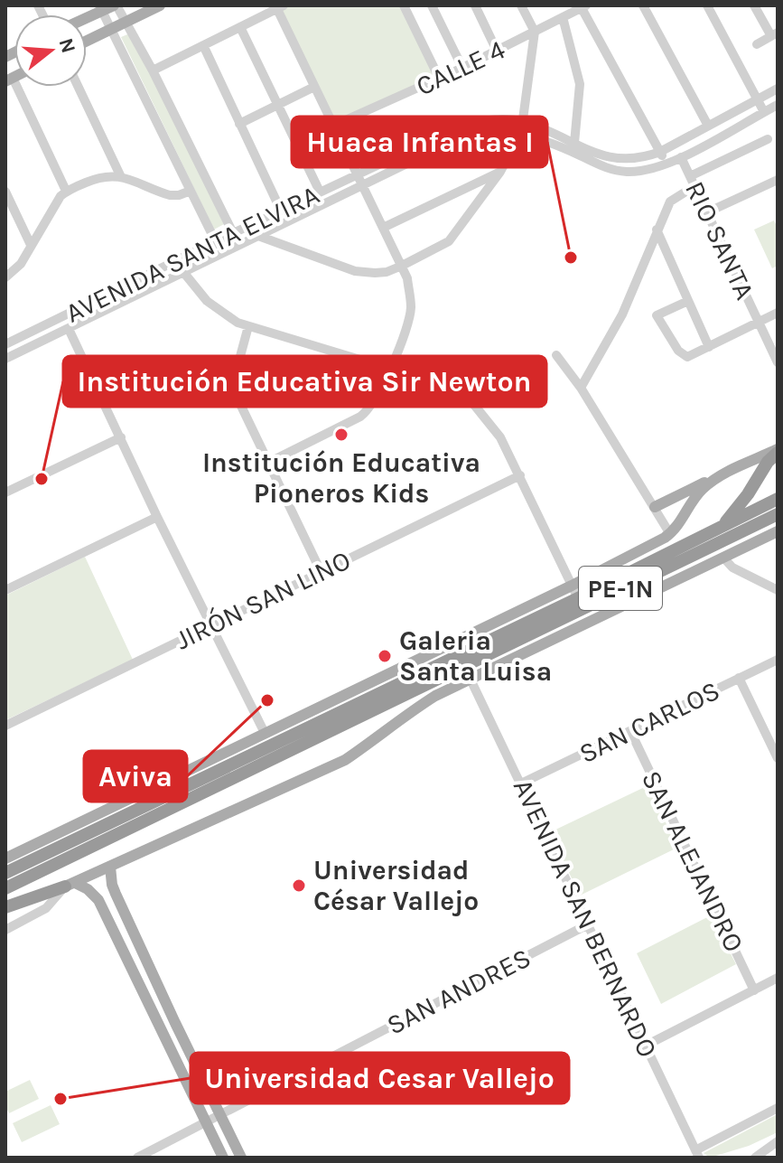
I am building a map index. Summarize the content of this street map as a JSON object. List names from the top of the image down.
{
  "streets": {
    "highway": ["PE-1N"],
    "street": [
      "CALLE 4",
      "RIO SANTA",
      "AVENIDA SANTA ELVIRA",
      "JIRÓN SAN LINO",
      "SAN CARLOS",
      "SAN ALEJANDRO",
      "AVENIDA SAN BERNARDO",
      "SAN ANDRES"
    ]
  },
  "crossings": [
    ["RIO SANTA", "AVENIDA SANTA ELVIRA"],
    ["SAN CARLOS", "SAN ALEJANDRO"],
    ["SAN CARLOS", "AVENIDA SAN BERNARDO"],
    ["AVENIDA SAN BERNARDO", "SAN ANDRES"]
  ],
  "places": [
    "Huaca Infantas I",
    "Institución Educativa Pioneros Kids",
    "Institución Educativa Sir Newton",
    "Galeria Santa Luisa",
    "Aviva",
    "Universidad César Vallejo",
    "Universidad Cesar Vallejo"
  ],
  "north": "right"
}
